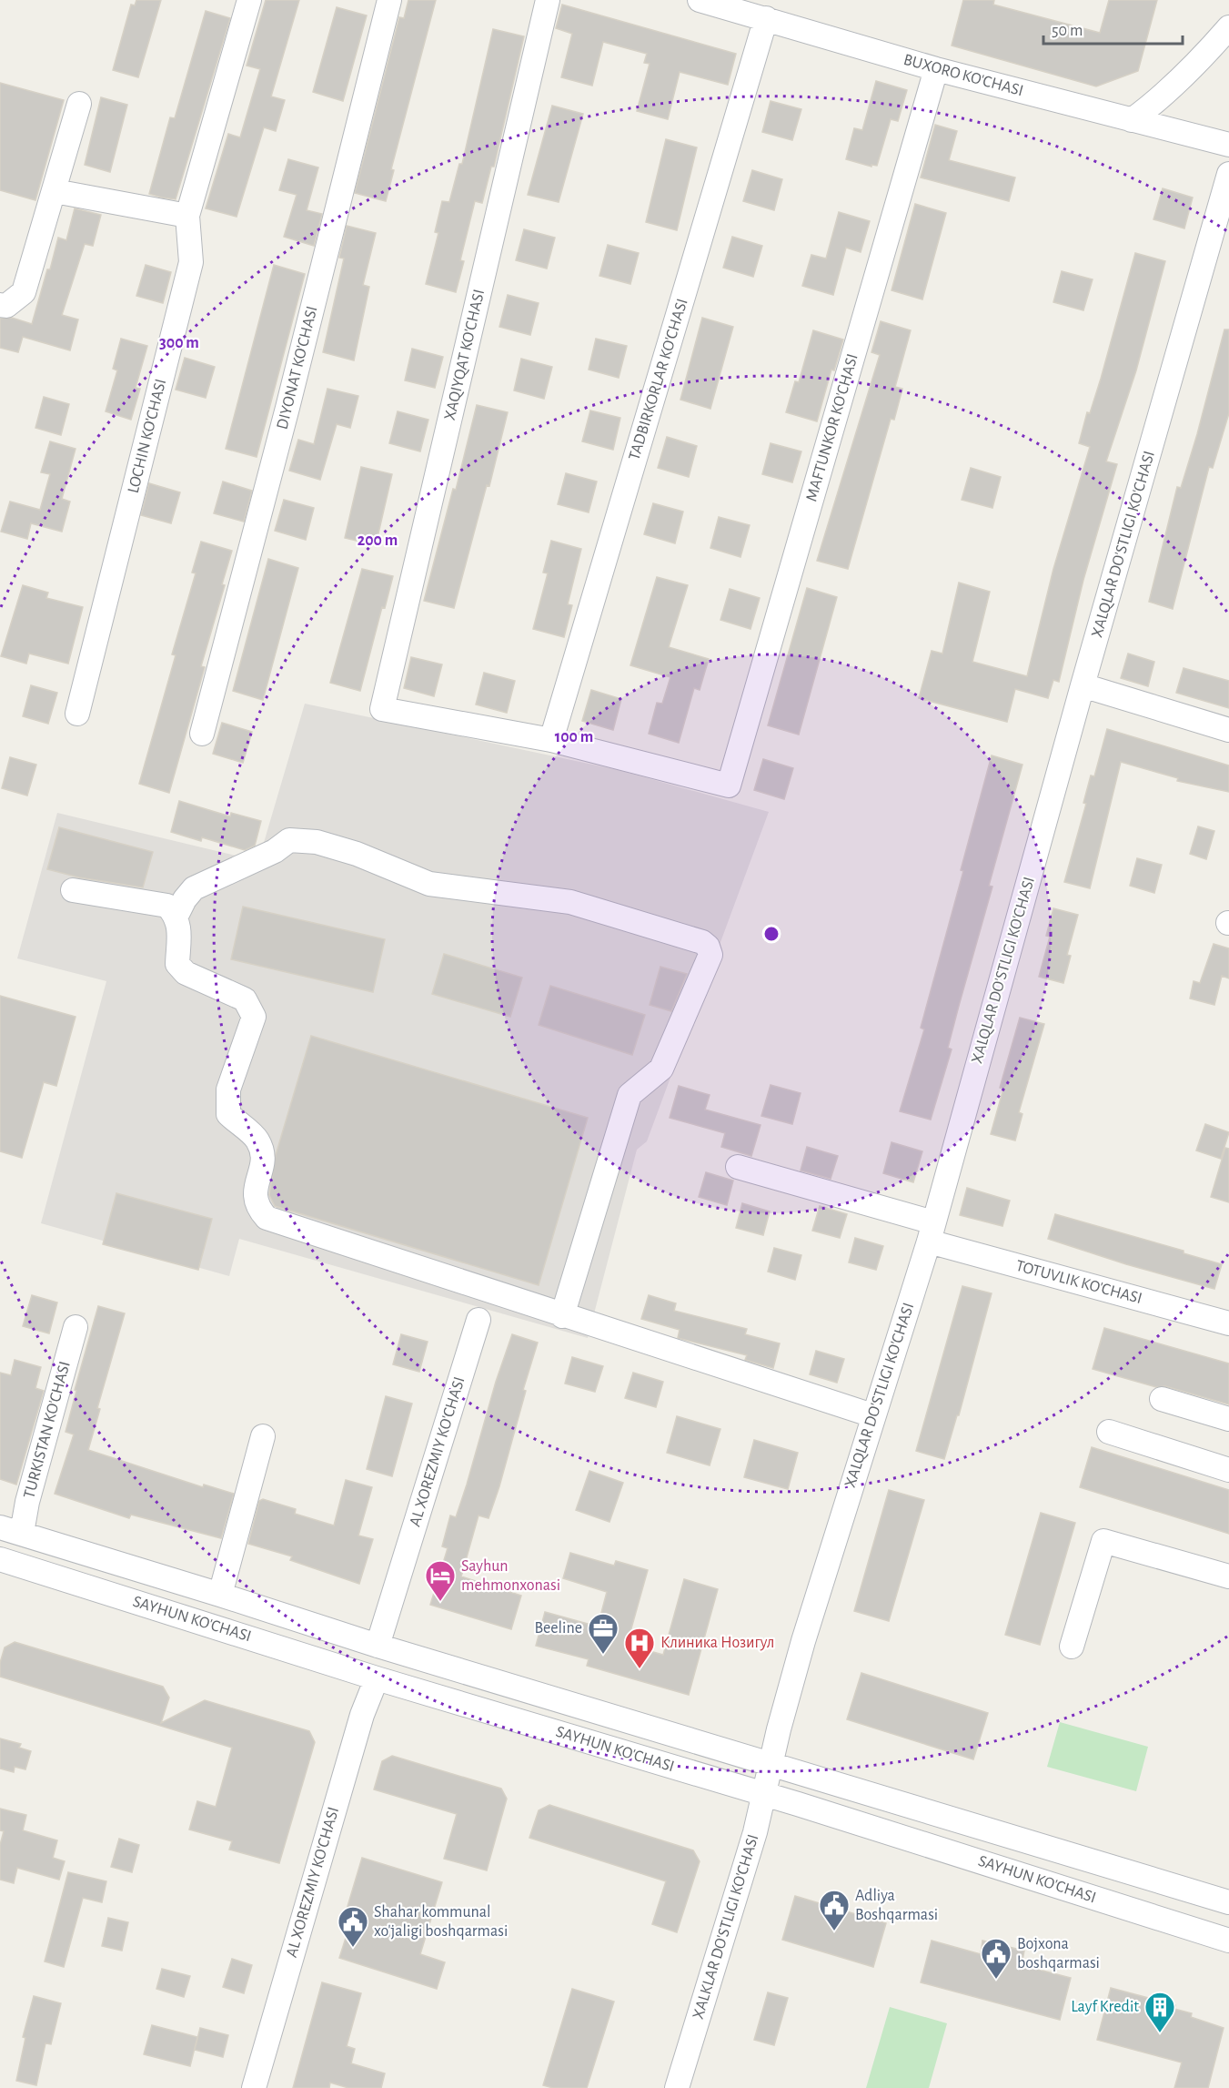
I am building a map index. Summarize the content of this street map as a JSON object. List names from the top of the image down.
{
  "streets": {
    "street": [
      "BUXORO KO'CHASI",
      "XAQIYQAT KO'CHASI",
      "DIYONAT KO'CHASI",
      "TADBIRKORLAR KO'CHASI",
      "MAFTUNKOR KO'CHASI",
      "LOCHIN KO'CHASI",
      "XALQLAR DO'STLIGI KO'CHASI",
      "TOTUVLIK KO'CHASI",
      "TURKISTAN KO'CHASI",
      "AL XOREZMIY KO'CHASI",
      "SAYHUN KO'CHASI",
      "XALKLAR DO'STLIGI KO'CHASI"
    ]
  },
  "crossings": [
    ["BUXORO KO'CHASI", "TADBIRKORLAR KO'CHASI"],
    ["BUXORO KO'CHASI", "MAFTUNKOR KO'CHASI"],
    ["XAQIYQAT KO'CHASI", "TADBIRKORLAR KO'CHASI"],
    ["XAQIYQAT KO'CHASI", "MAFTUNKOR KO'CHASI"],
    ["TADBIRKORLAR KO'CHASI", "MAFTUNKOR KO'CHASI"],
    ["XALQLAR DO'STLIGI KO'CHASI", "TOTUVLIK KO'CHASI"],
    ["XALQLAR DO'STLIGI KO'CHASI", "SAYHUN KO'CHASI"],
    ["XALQLAR DO'STLIGI KO'CHASI", "XALKLAR DO'STLIGI KO'CHASI"],
    ["TURKISTAN KO'CHASI", "SAYHUN KO'CHASI"],
    ["AL XOREZMIY KO'CHASI", "SAYHUN KO'CHASI"],
    ["SAYHUN KO'CHASI", "XALKLAR DO'STLIGI KO'CHASI"]
  ],
  "places": {
    "hotel": ["Sayhun mehmonxonasi"],
    "office": ["Beeline"],
    "hospital": ["Клиника Нозигул"],
    "public building": ["Adliya Boshqarmasi", "Shahar kommunal xo'jaligi boshqarmasi", "Bojxona boshqarmasi"],
    "building": ["Layf Kredit"]
  },
  "scale_bar": "50 m",
  "rings": ["300 m", "200 m", "100 m"]
}
